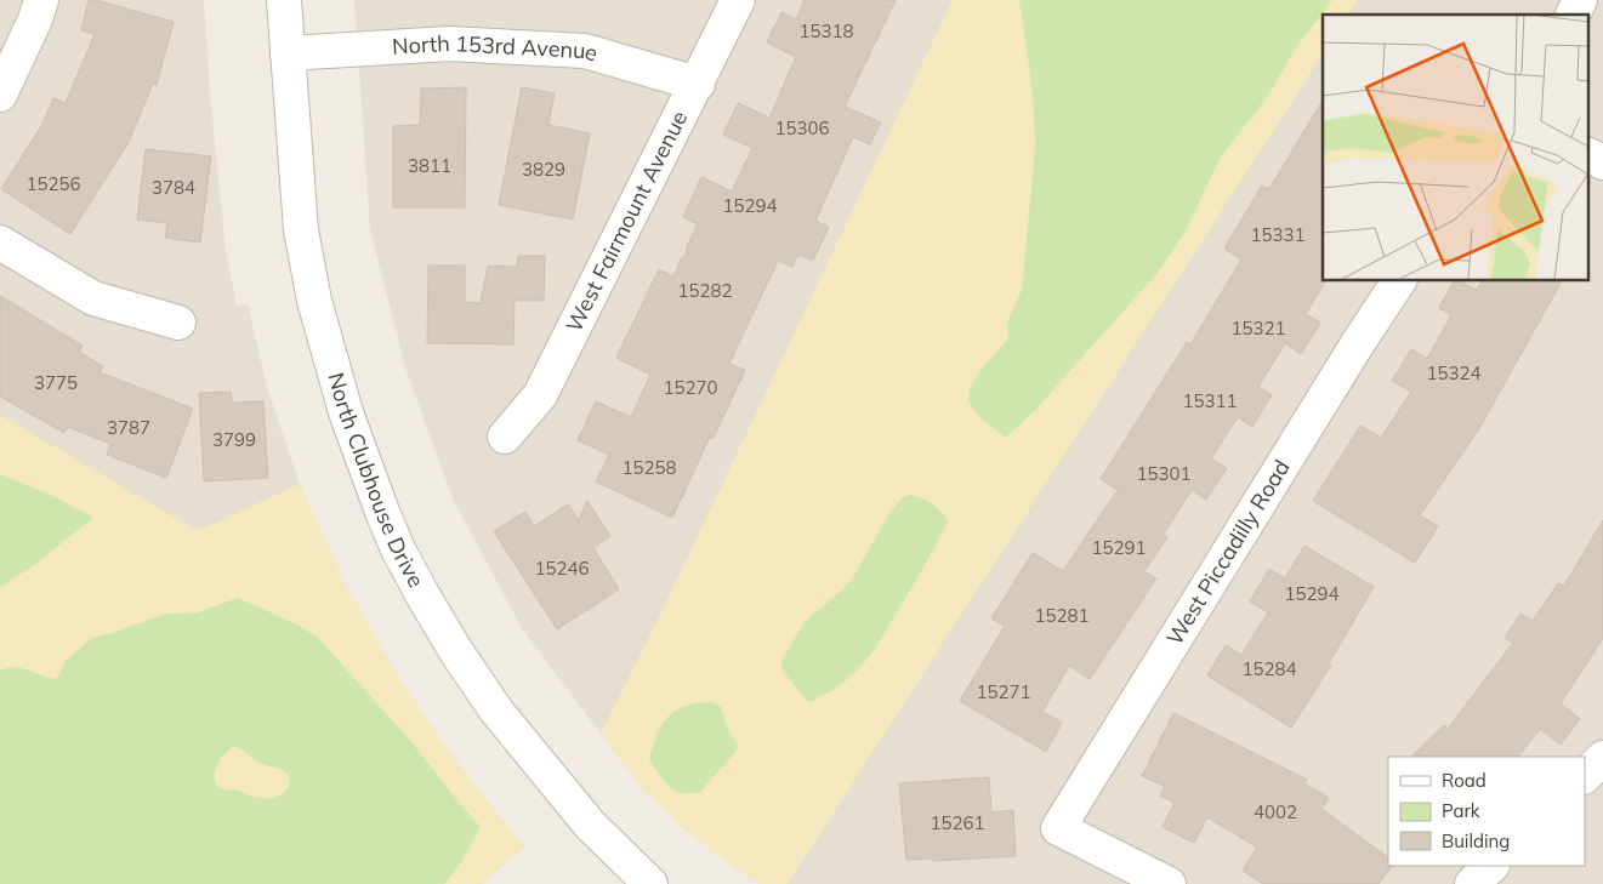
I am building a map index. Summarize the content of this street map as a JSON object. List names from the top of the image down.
{
  "streets": {
    "street": [
      "North 153rd Avenue",
      "West Fairmount Avenue",
      "North Clubhouse Drive",
      "West Piccadilly Road"
    ]
  },
  "crossings": [
    ["North 153rd Avenue", "West Fairmount Avenue"],
    ["North 153rd Avenue", "North Clubhouse Drive"]
  ],
  "house_numbers": [
    "15318",
    "15306",
    "3811",
    "3829",
    "15256",
    "3784",
    "15294",
    "15331",
    "15282",
    "15321",
    "15324",
    "3775",
    "15270",
    "15311",
    "3787",
    "3799",
    "15258",
    "15301",
    "15291",
    "15246",
    "15294",
    "15281",
    "15284",
    "15271",
    "4002",
    "15261"
  ],
  "legend": ["Road", "Park", "Building"]
}
